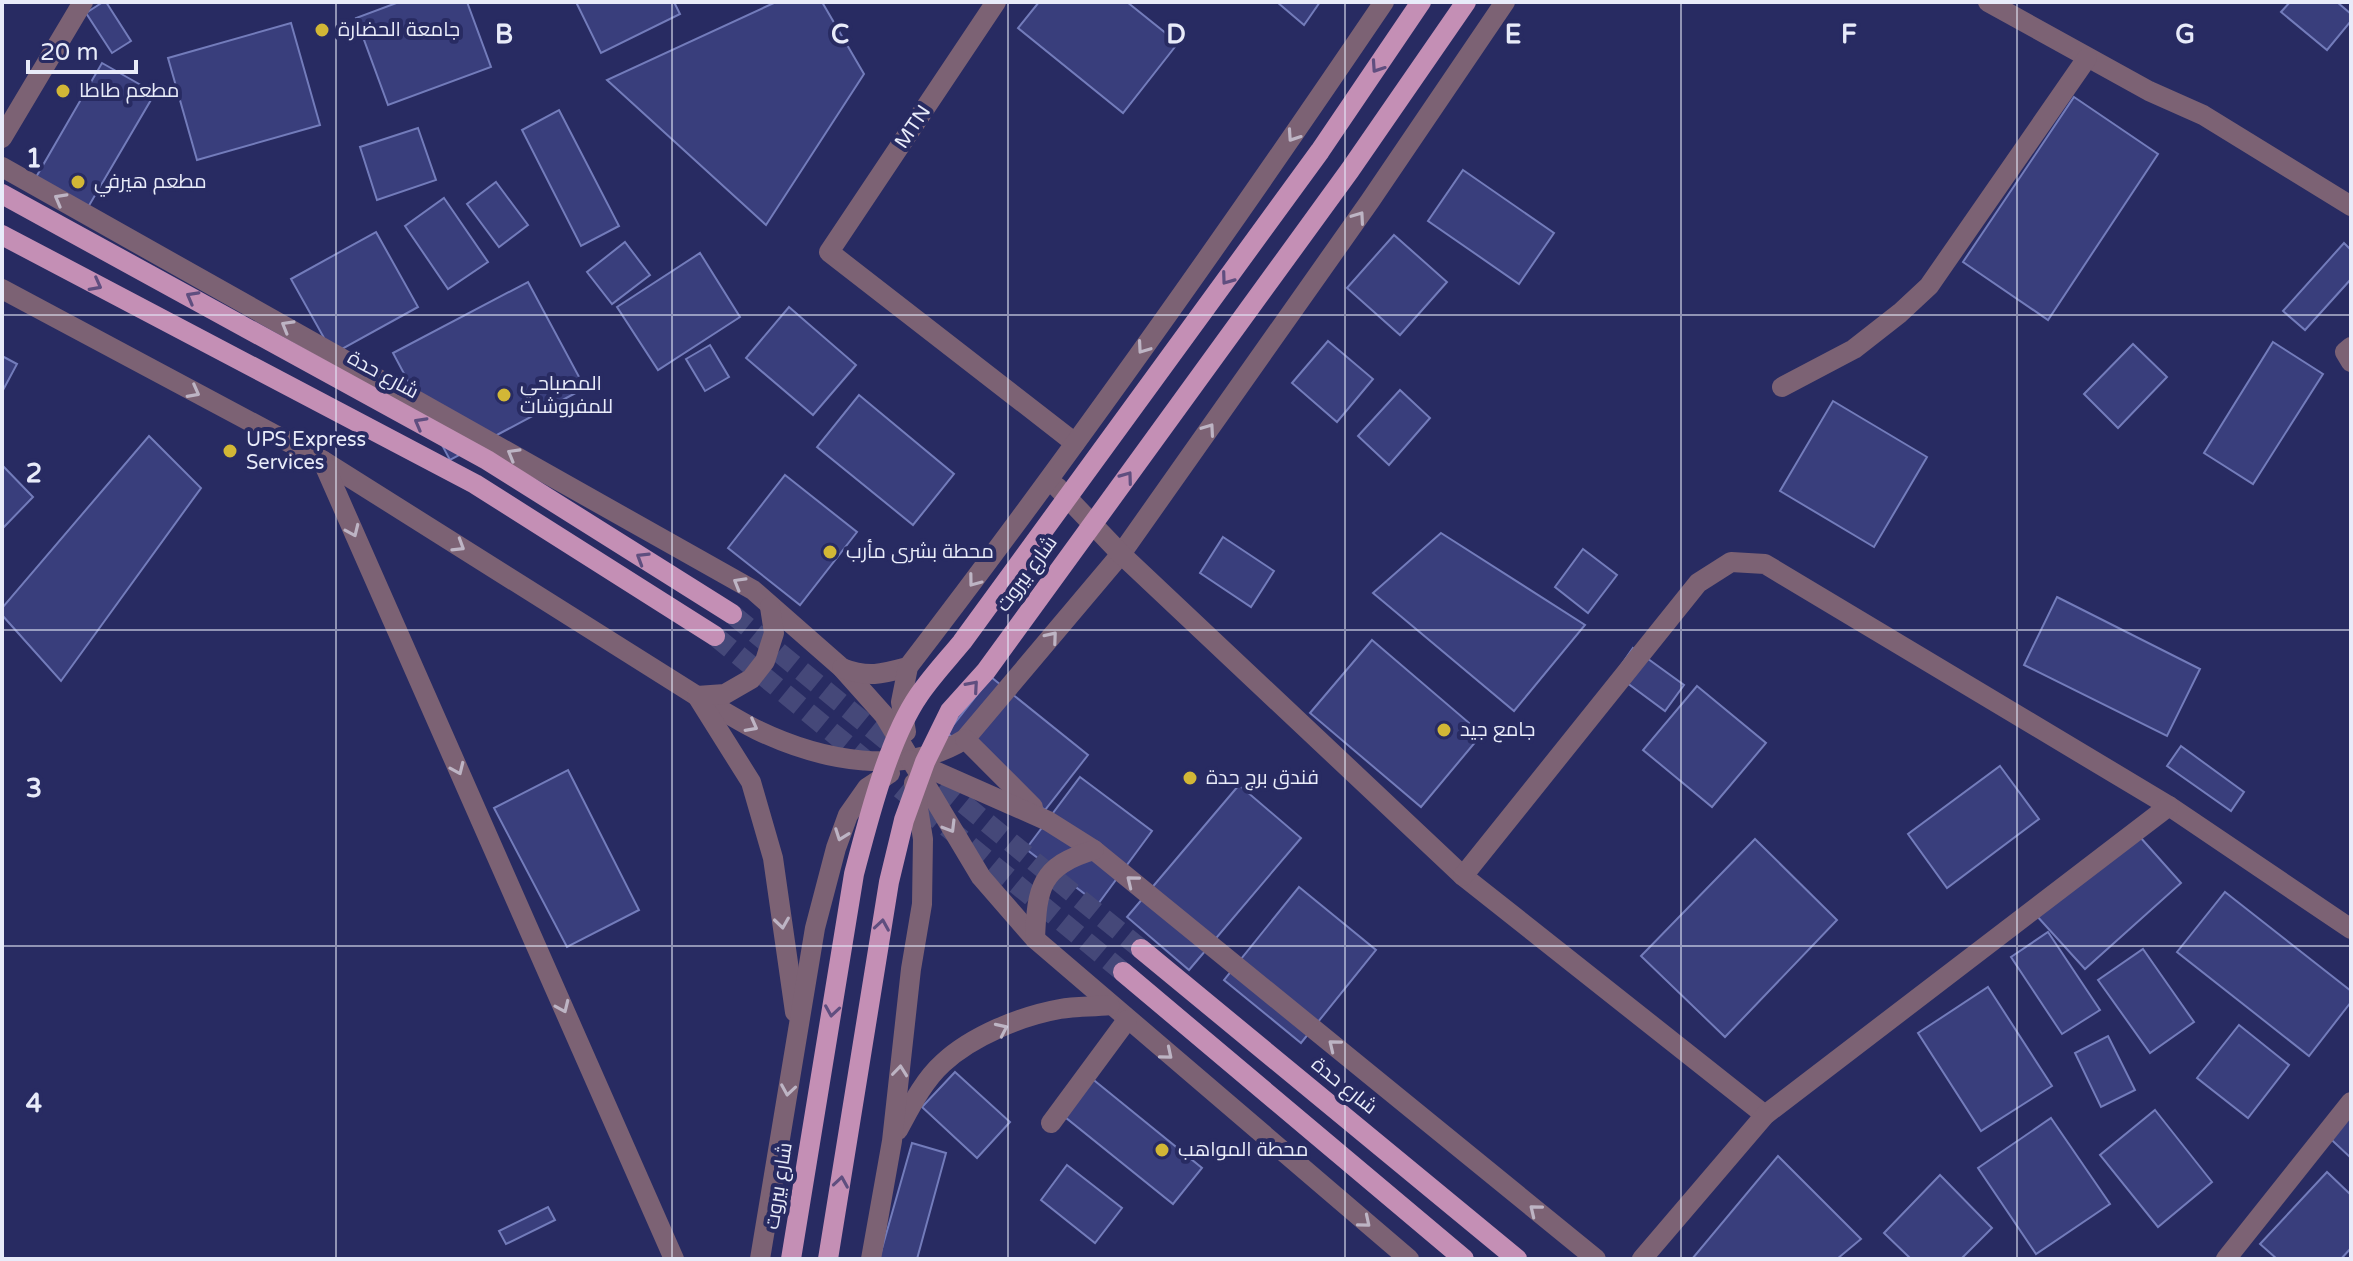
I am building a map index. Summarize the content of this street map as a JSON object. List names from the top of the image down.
{
  "streets": {
    "main road": ["شارع حدة", "شارع بيروت"],
    "street": ["MTN"]
  },
  "places": [
    "جامعة الحضارة",
    "مطعم طاطا",
    "مطعم هيرفي",
    "المصباحي للمفروشات",
    "UPS Express Services",
    "محطة بشرى مأرب",
    "جامع جيد",
    "فندق برج حدة",
    "محطة المواهب"
  ],
  "scale_bar": "20 m",
  "grid": {
    "columns": [
      "B",
      "C",
      "D",
      "E",
      "F",
      "G"
    ],
    "rows": [
      "1",
      "2",
      "3",
      "4"
    ]
  }
}
